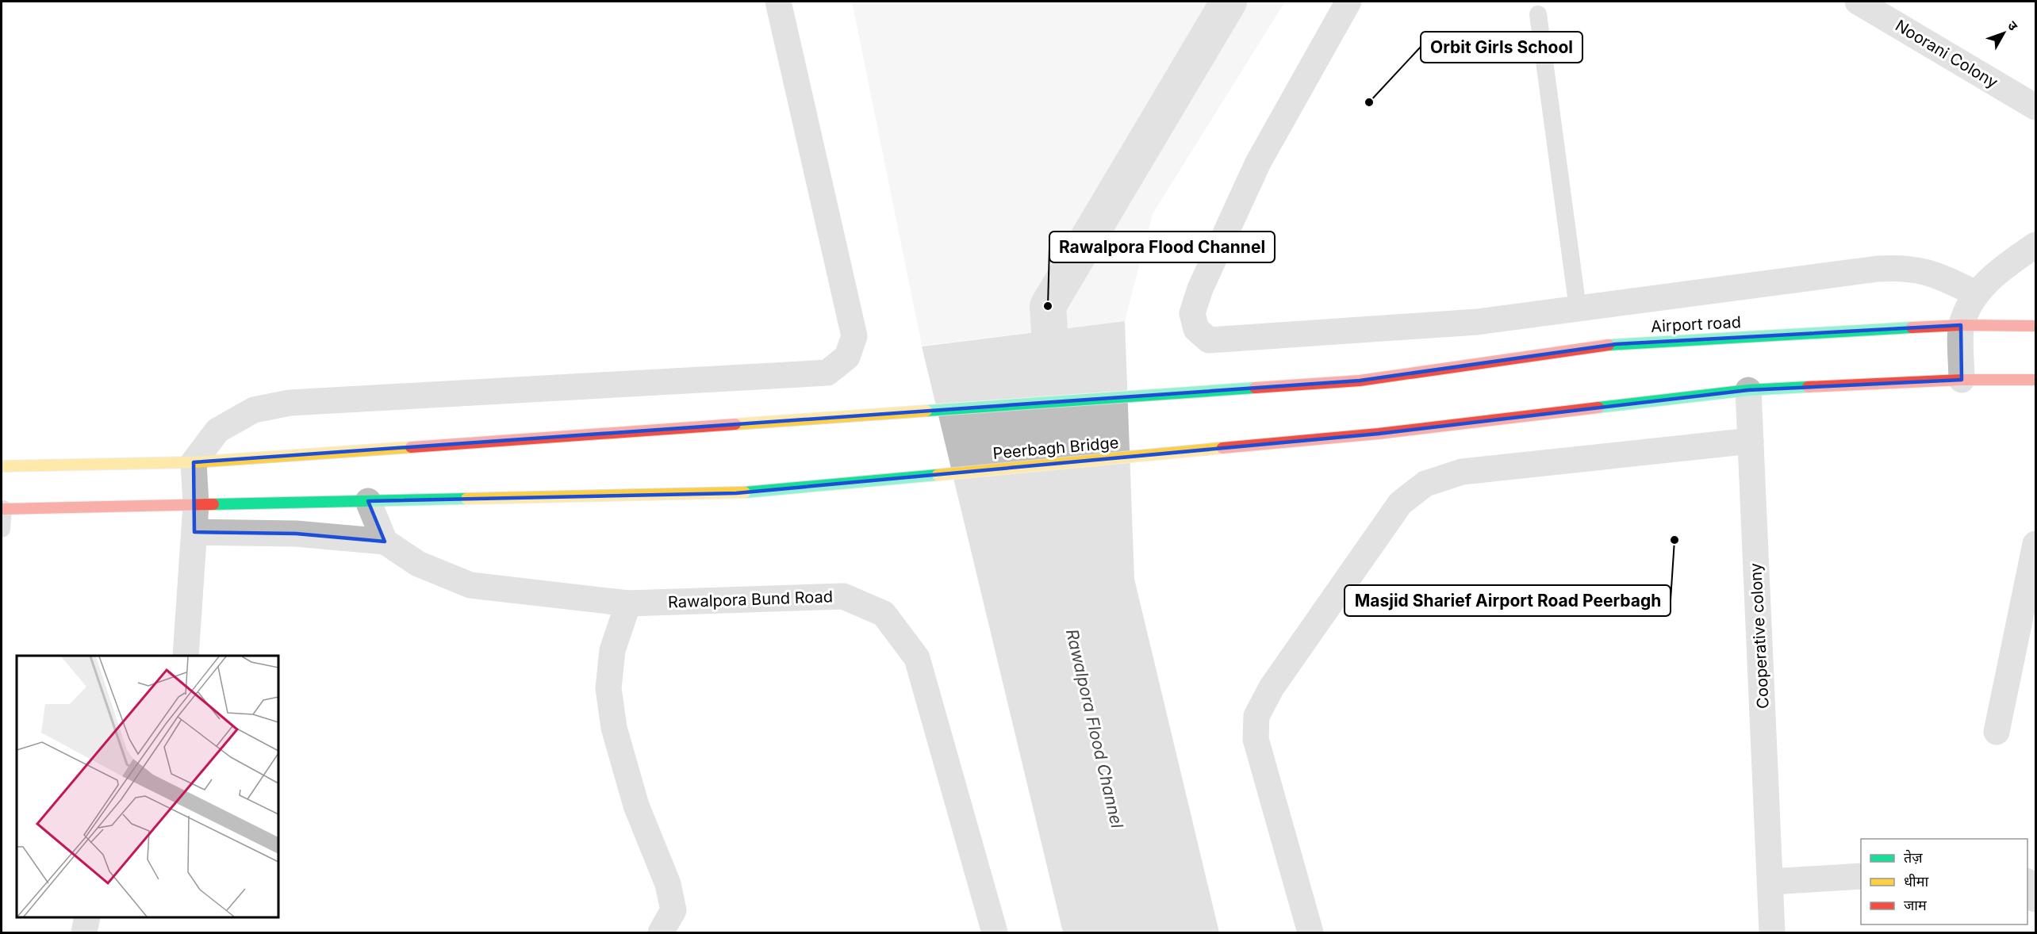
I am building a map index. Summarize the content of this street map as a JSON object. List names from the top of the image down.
{
  "streets": {
    "main road": ["Airport road", "Peerbagh Bridge"],
    "street": ["Noorani Colony", "Rawalpora Bund Road", "Cooperative colony"]
  },
  "crossings": [
    ["Peerbagh Bridge", "Cooperative colony"]
  ],
  "water": ["Rawalpora Flood Channel"],
  "places": ["Orbit Girls School", "Rawalpora Flood Channel", "Masjid Sharief Airport Road Peerbagh"],
  "legend": ["तेज़", "धीमा", "जाम"],
  "north": "top right"
}
